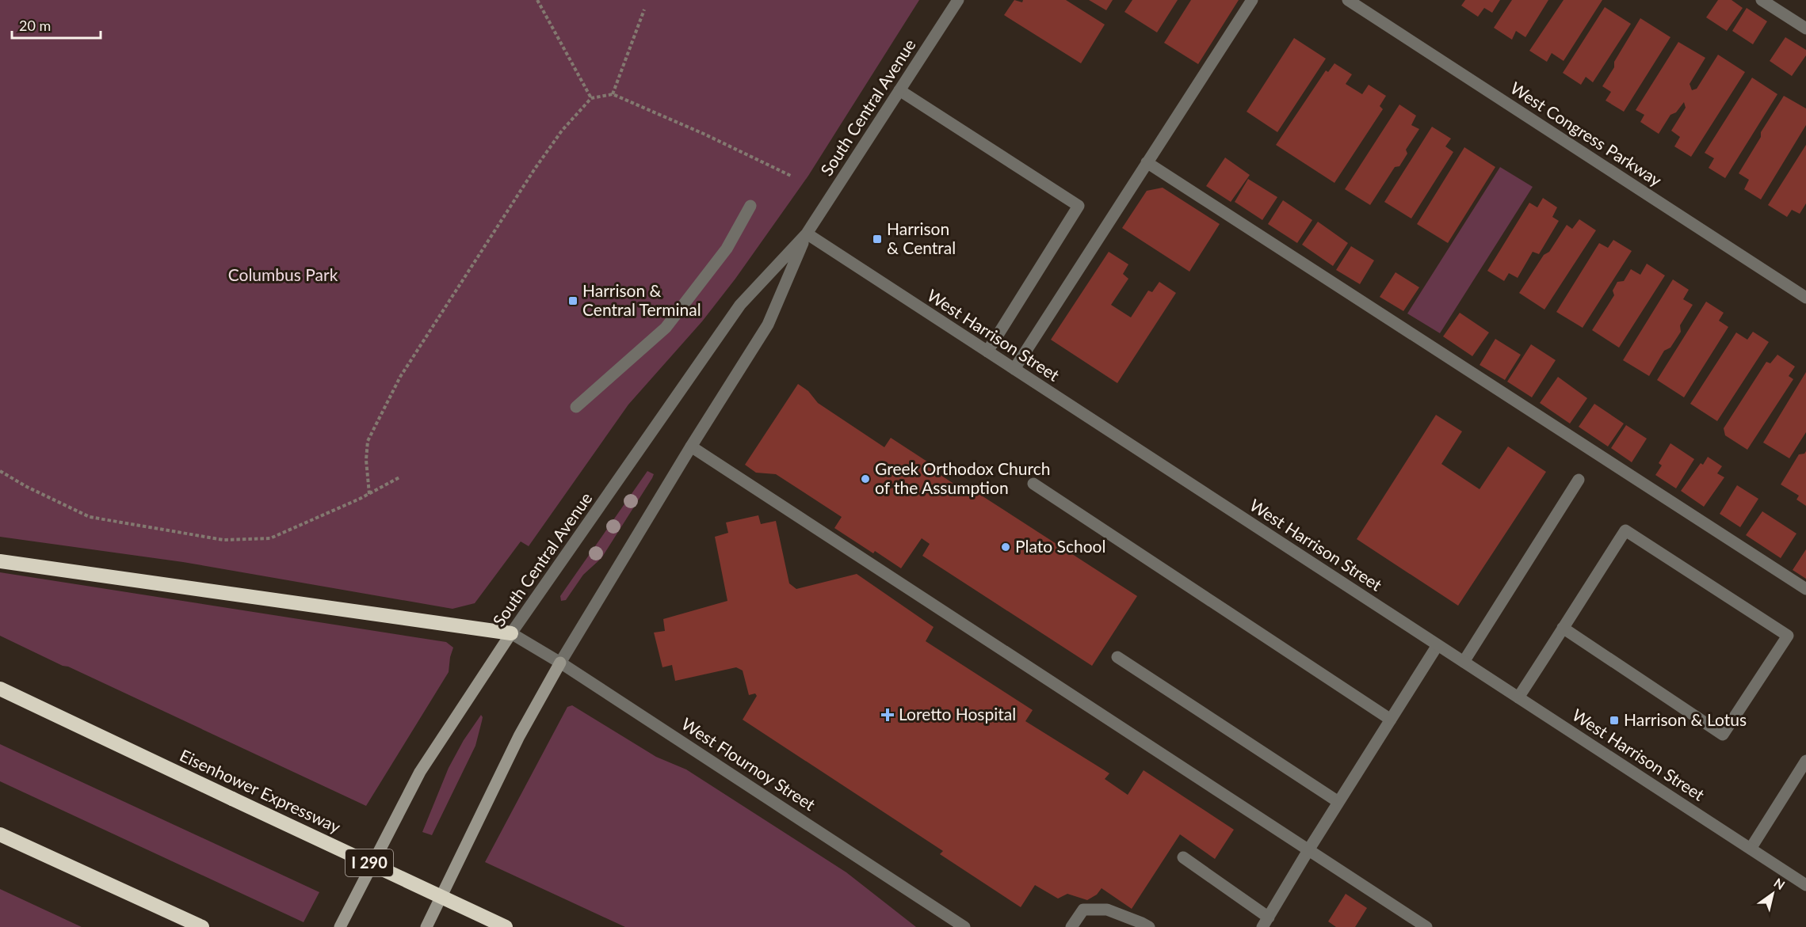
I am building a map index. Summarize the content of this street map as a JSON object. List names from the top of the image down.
{
  "streets": {
    "highway": ["Eisenhower Expressway", "I 290"],
    "main road": ["South Central Avenue"],
    "street": ["West Congress Parkway", "West Harrison Street", "West Flournoy Street"]
  },
  "crossings": [
    ["South Central Avenue", "West Harrison Street"],
    ["South Central Avenue", "West Flournoy Street"]
  ],
  "parks": ["Columbus Park"],
  "places": {
    "transit": ["Harrison & Central", "Harrison & Central Terminal", "Harrison & Lotus"],
    "other": ["Greek Orthodox Church of the Assumption", "Plato School"],
    "health": ["Loretto Hospital"]
  },
  "scale_bar": "20 m",
  "north": "top right"
}
